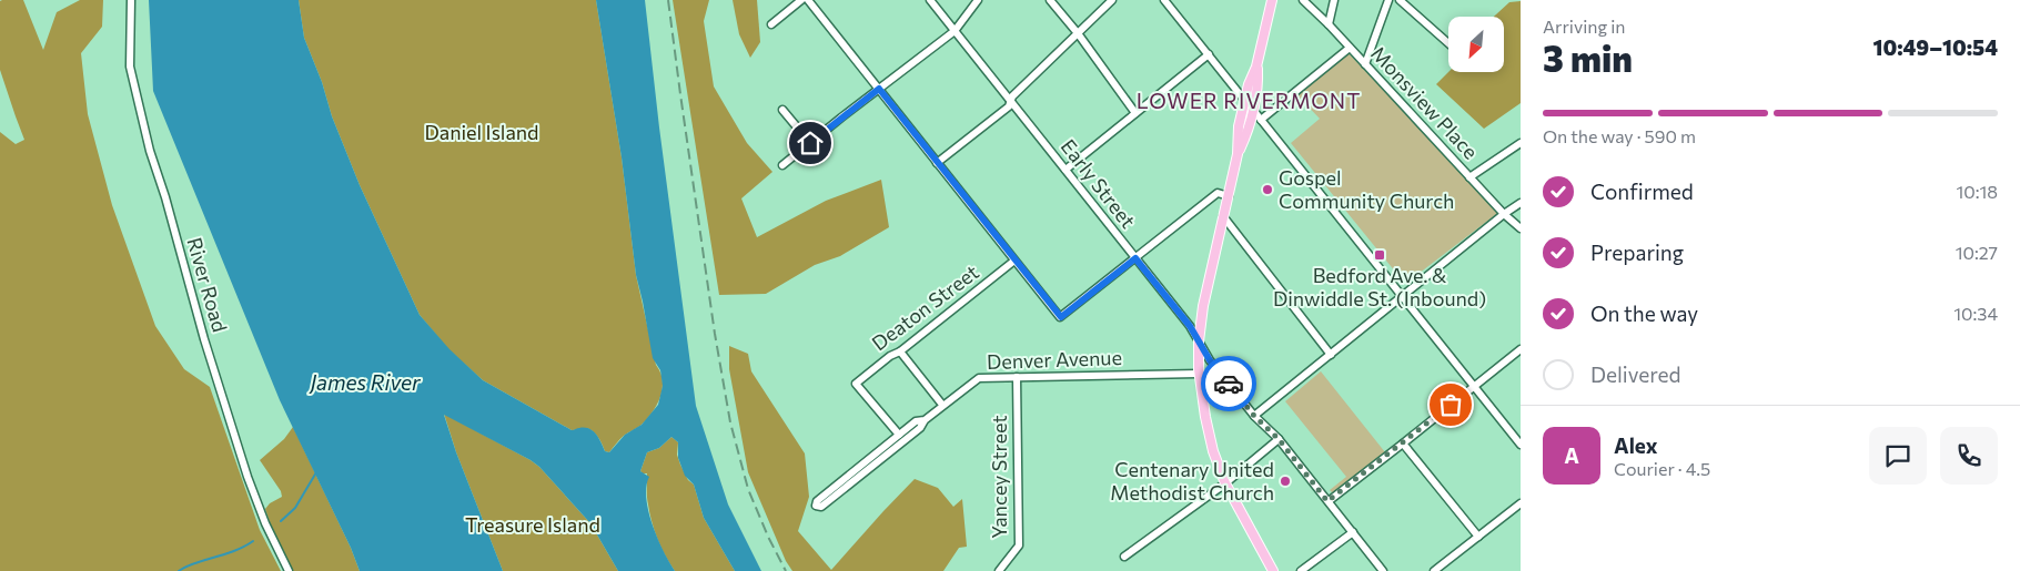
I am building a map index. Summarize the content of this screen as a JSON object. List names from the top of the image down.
{
  "streets": {
    "street": [
      "Monsview Place",
      "Early Street",
      "River Road",
      "Deaton Street",
      "Denver Avenue",
      "Yancey Street"
    ]
  },
  "crossings": [
    ["Deaton Street", "Denver Avenue"],
    ["Denver Avenue", "Yancey Street"]
  ],
  "districts": ["LOWER RIVERMONT"],
  "water": ["James River"],
  "parks": ["Daniel Island", "Treasure Island"],
  "places": {
    "other": ["Gospel Community Church", "Centenary United Methodist Church"],
    "transit": ["Bedford Ave. & Dinwiddle St. (Inbound)"]
  },
  "north": "bottom left",
  "page": {
    "heading": ["3 min", "Arriving in", "10:49–10:54"],
    "panel": ["Alex", "Courier · 4.5"],
    "bar": "On the way · 590 m",
    "list": [
      ["Confirmed", "10:18"],
      ["Preparing", "10:27"],
      ["On the way", "10:34"],
      "Delivered"
    ],
    "round": "A"
  }
}
